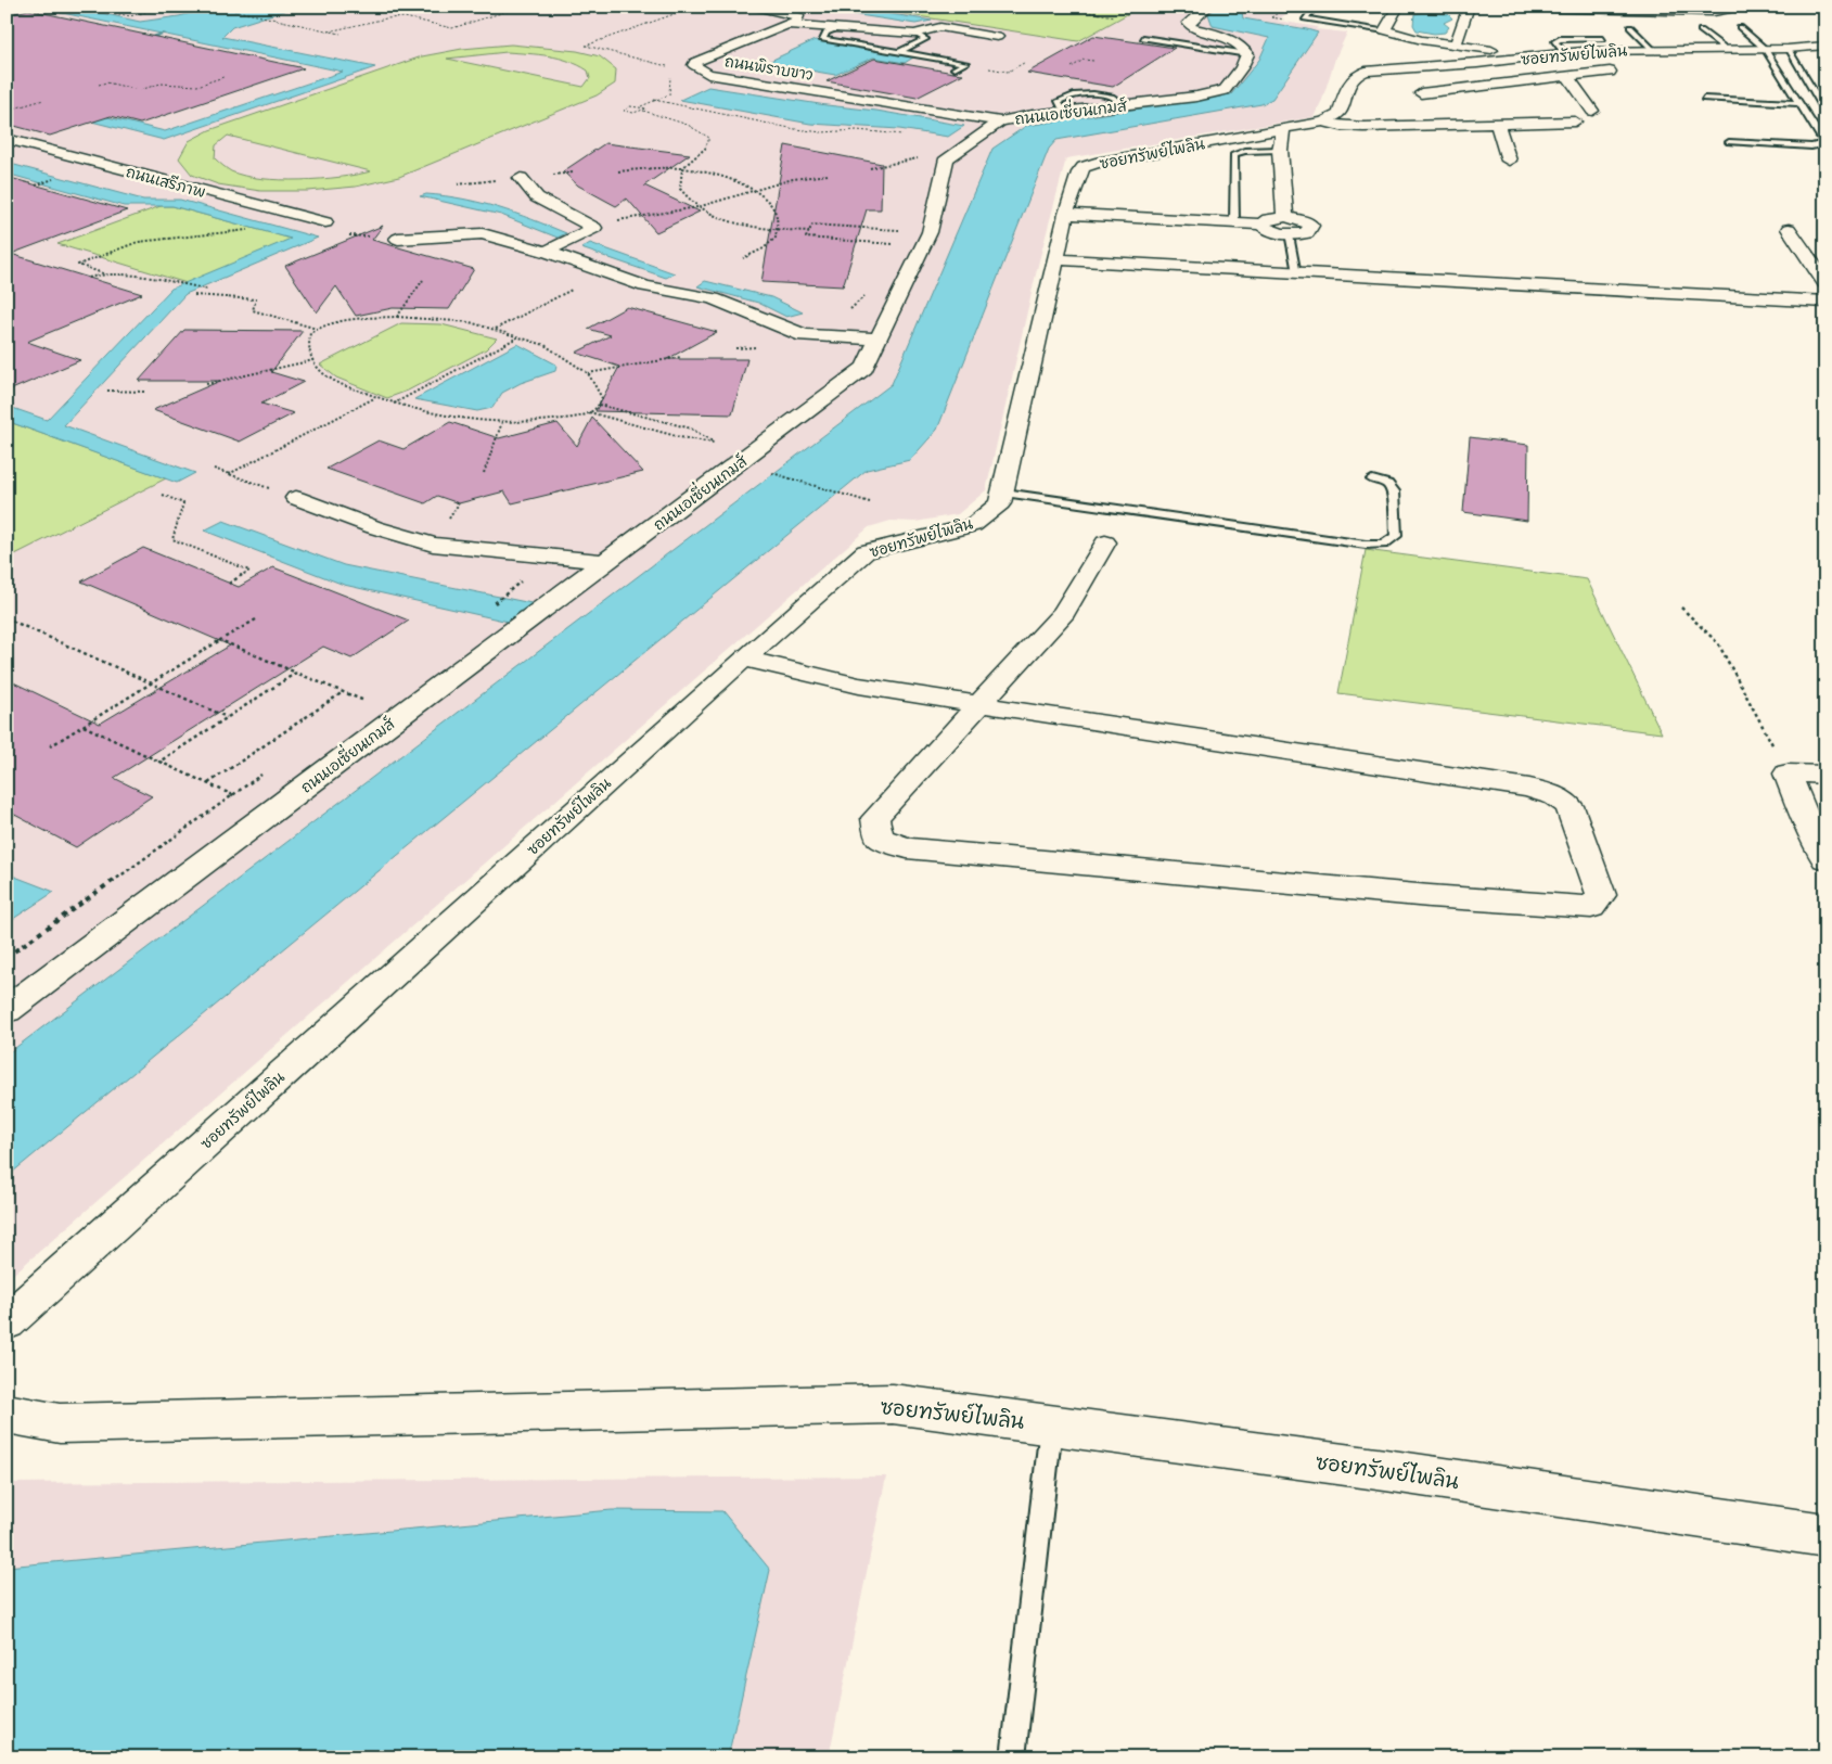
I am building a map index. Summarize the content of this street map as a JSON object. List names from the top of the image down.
{
  "streets": {
    "street": [
      "ซอยทรัพย์ไพลิน",
      "ถนนพิราบขาว",
      "ถนนเอเซี่ยนเกมส์",
      "ถนนเสรีภาพ"
    ]
  },
  "crossings": [
    ["ถนนพิราบขาว", "ถนนเอเซี่ยนเกมส์"]
  ]
}
